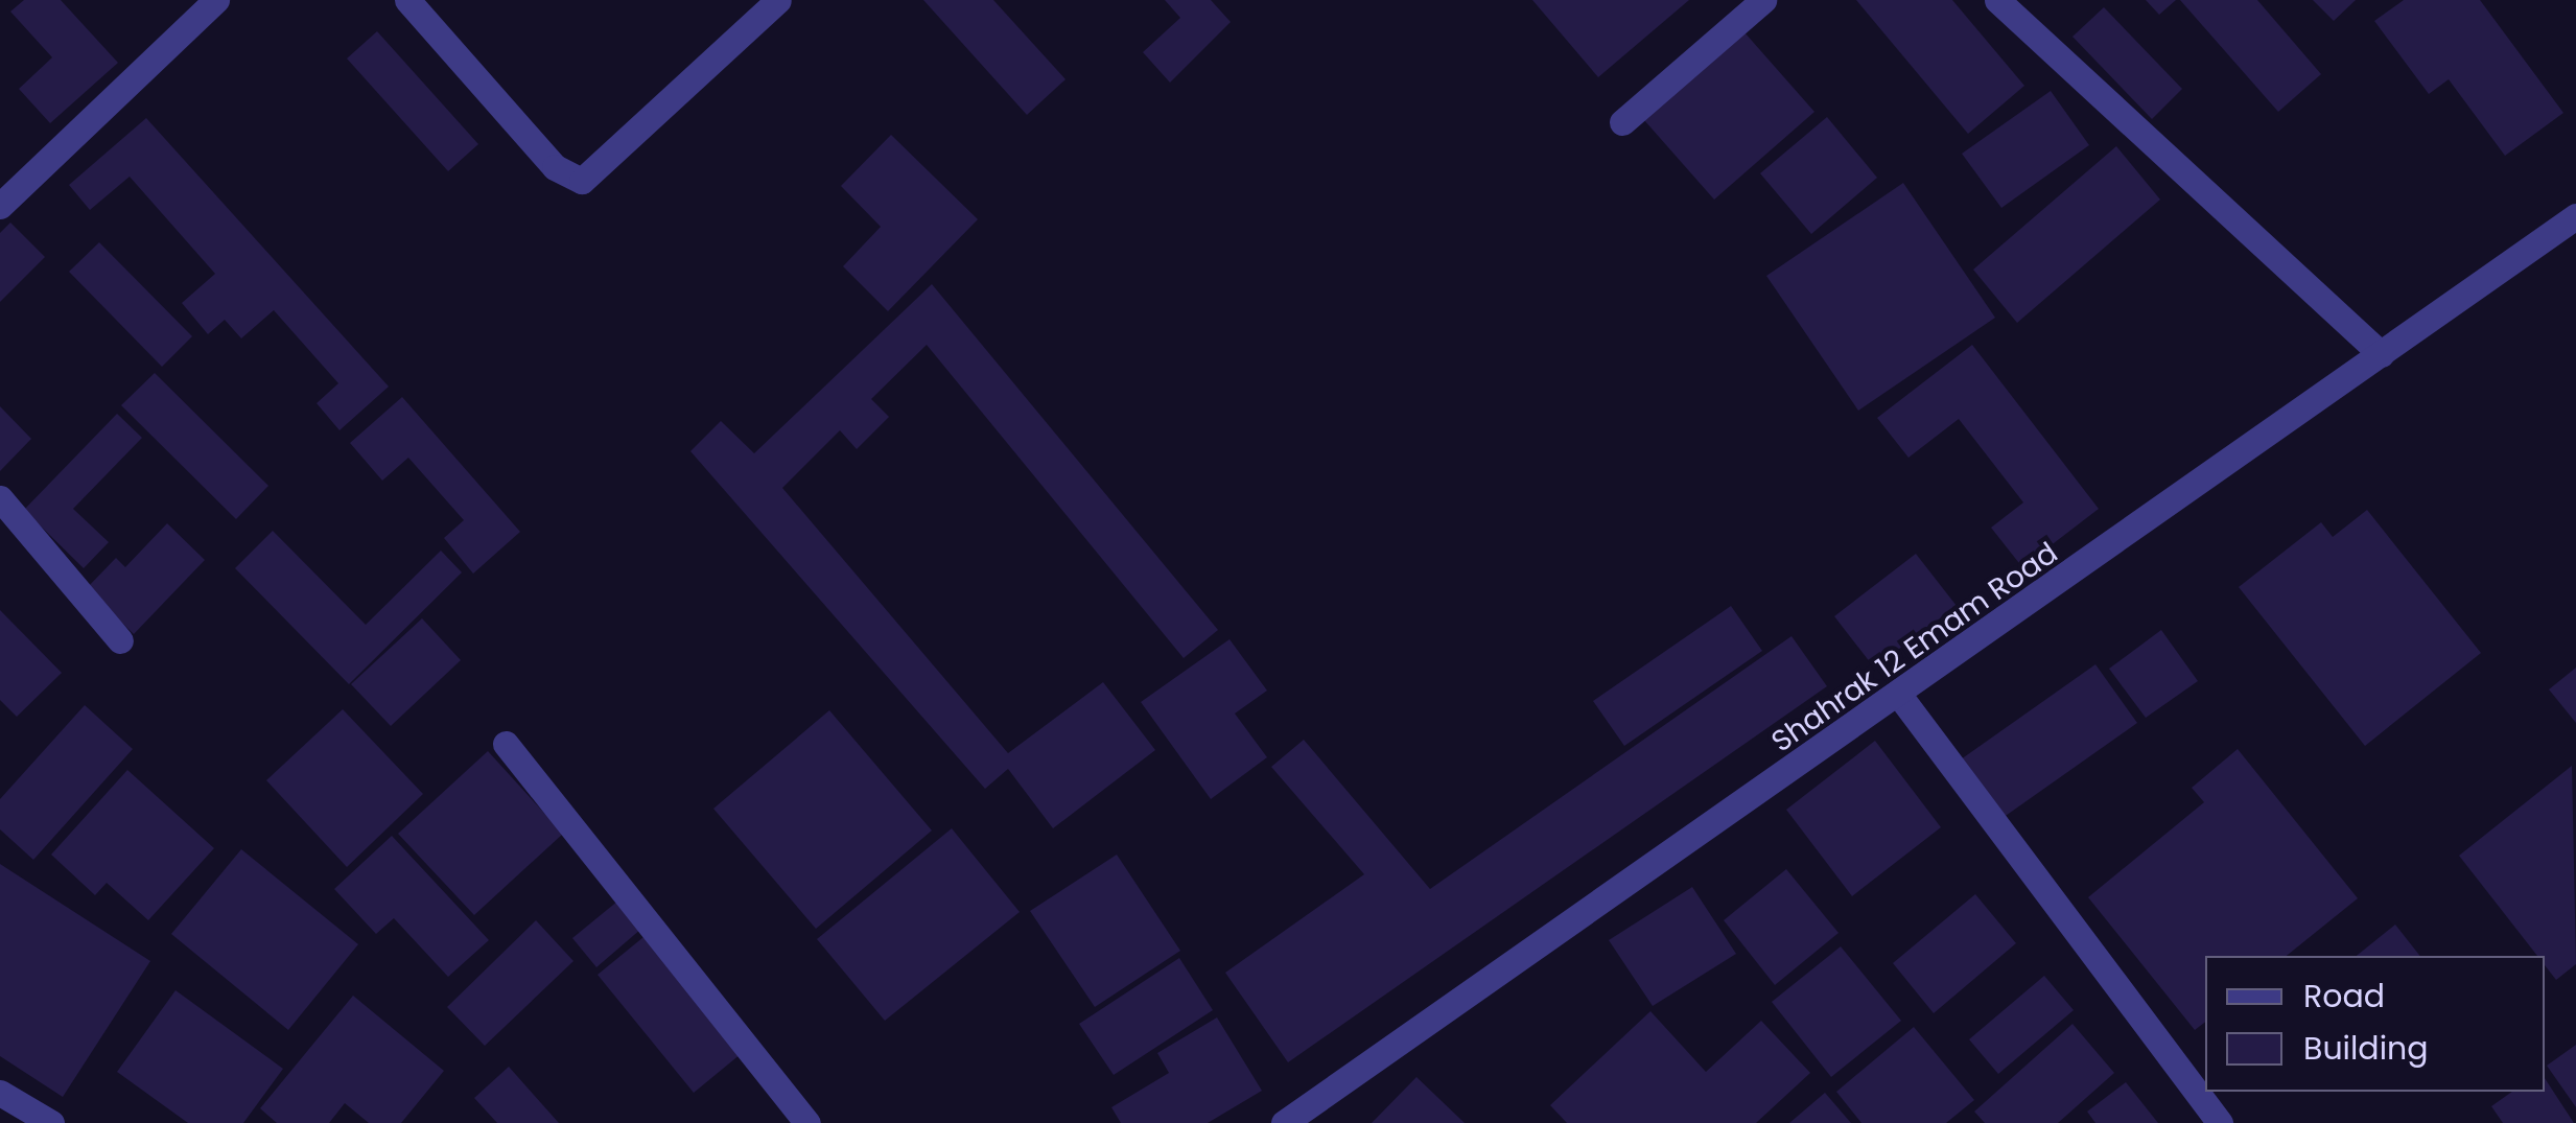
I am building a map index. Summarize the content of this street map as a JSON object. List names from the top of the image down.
{
  "streets": {
    "street": ["Shahrak 12 Emam Road"]
  },
  "legend": ["Road", "Building"]
}
